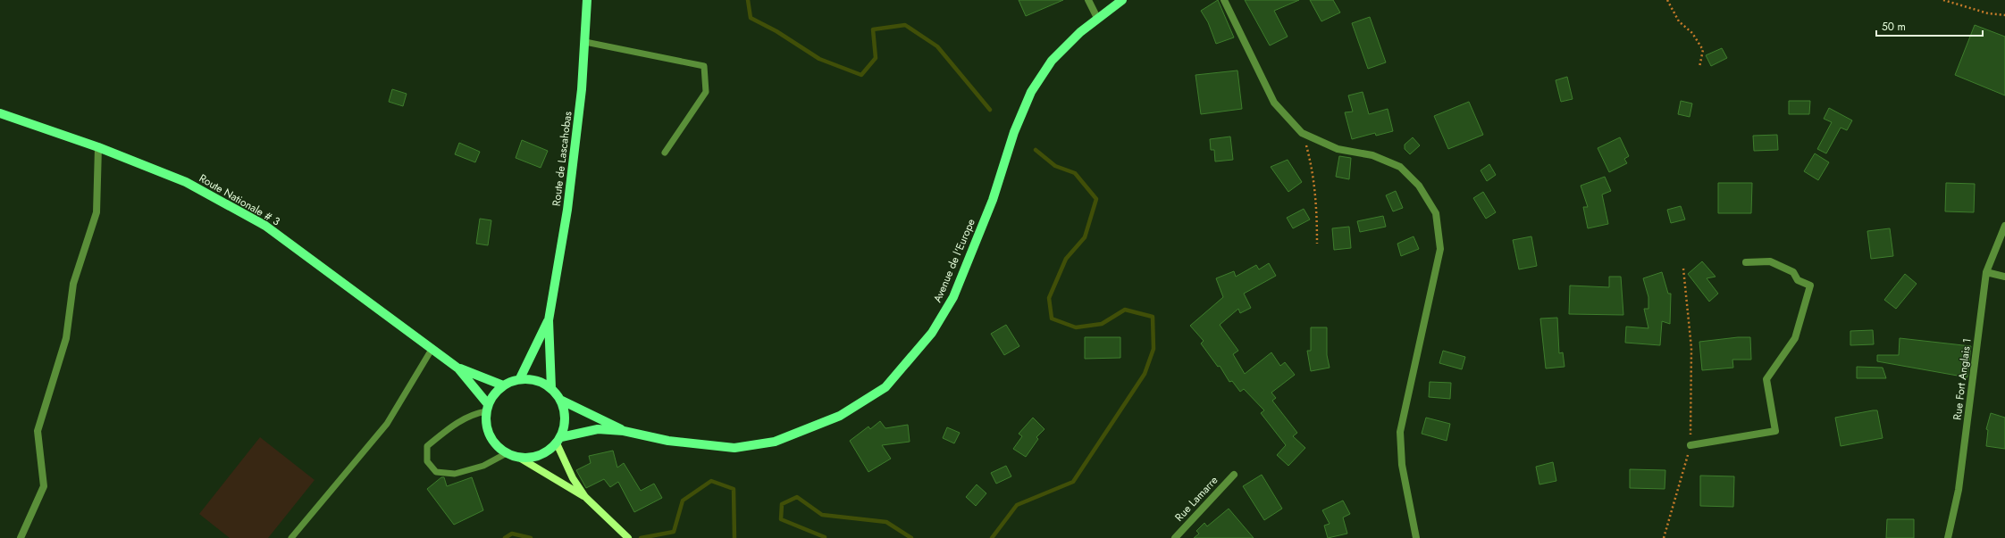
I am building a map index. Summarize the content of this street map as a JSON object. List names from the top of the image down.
{
  "streets": {
    "main road": ["Route de Lascahobas", "Route Nationale # 3", "Avenue de l'Europe"],
    "street": ["Rue Fort Anglais 1", "Rue Lamarre"]
  },
  "crossings": [
    ["Route de Lascahobas", "Route Nationale # 3"],
    ["Route de Lascahobas", "Avenue de l'Europe"],
    ["Route Nationale # 3", "Avenue de l'Europe"]
  ],
  "scale_bar": "50 m"
}
